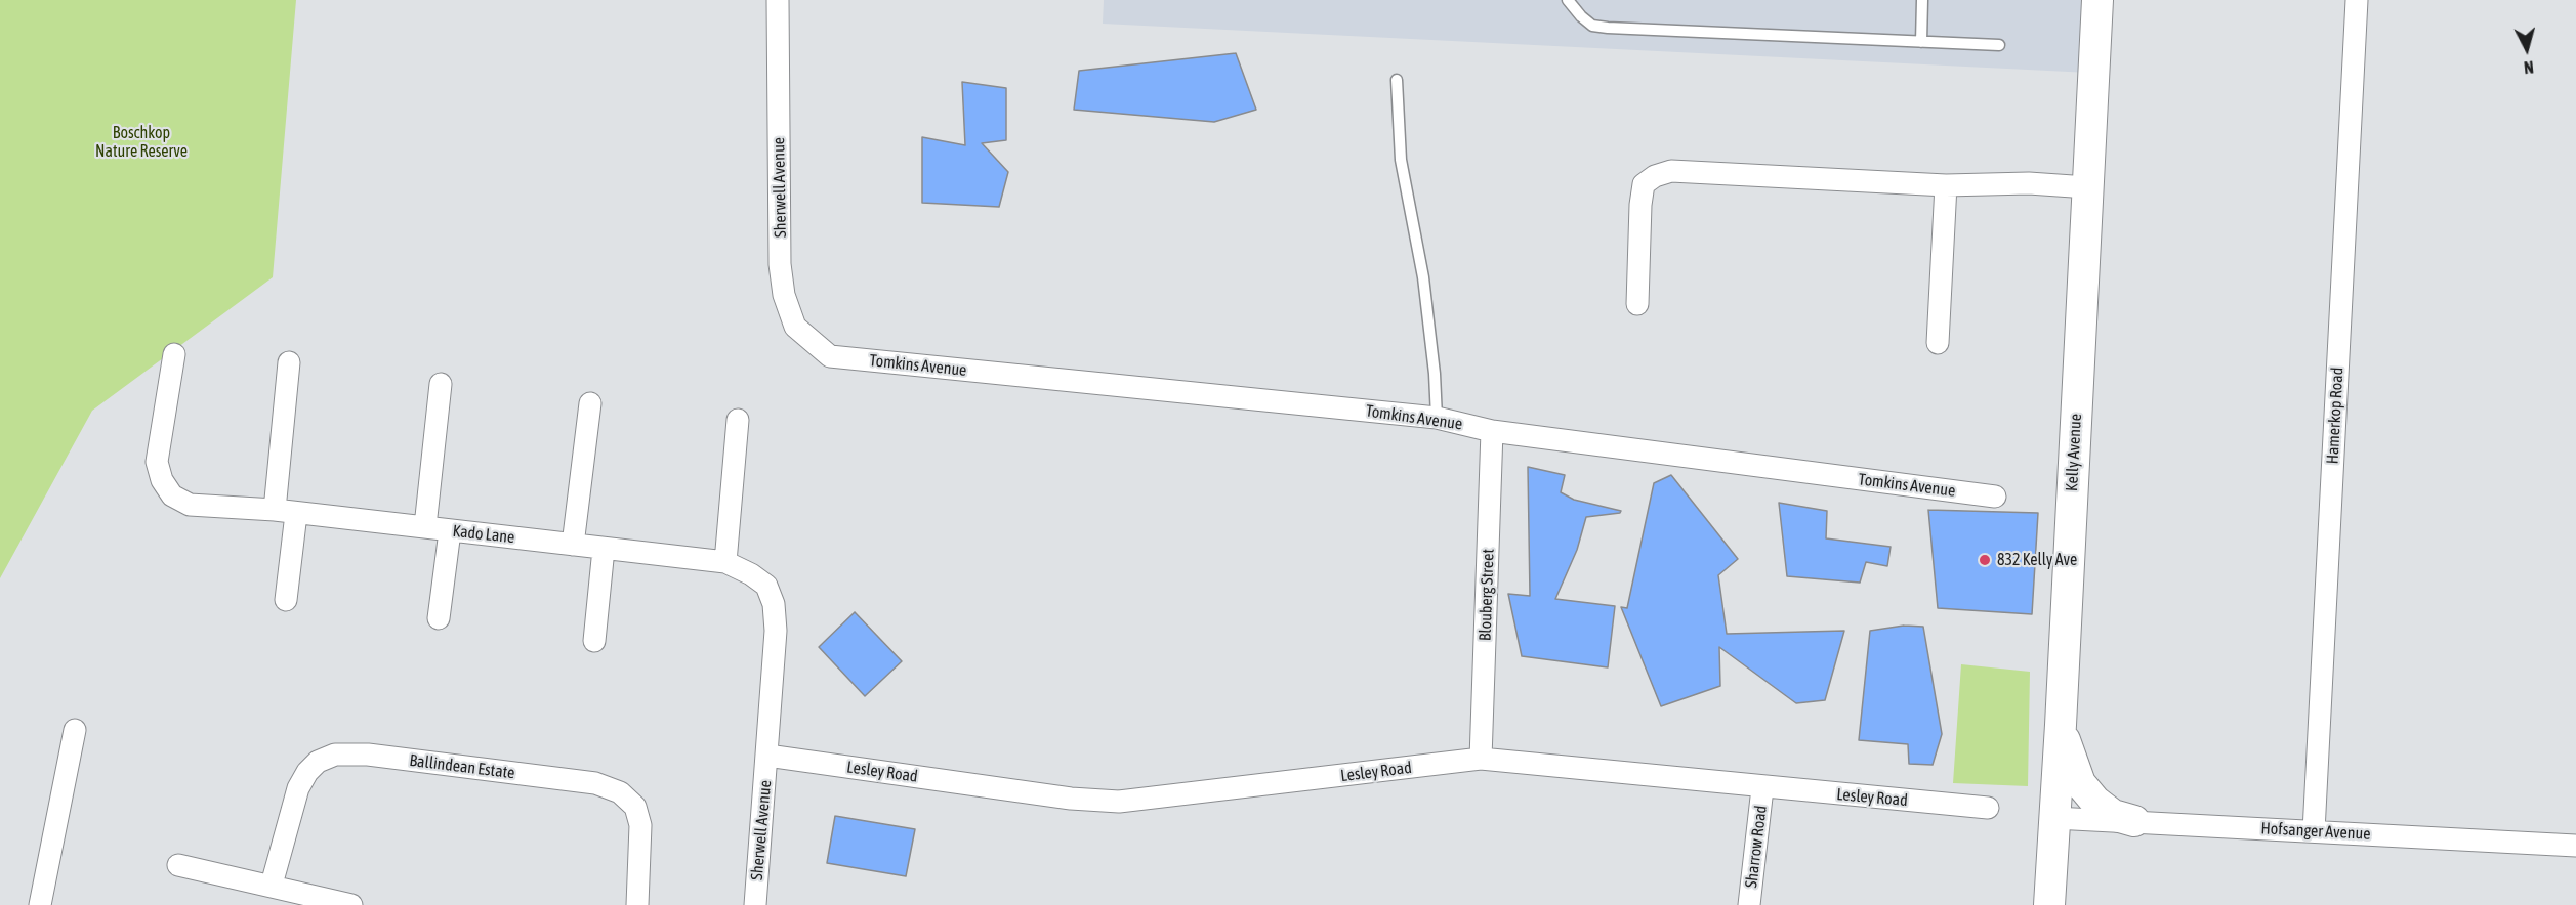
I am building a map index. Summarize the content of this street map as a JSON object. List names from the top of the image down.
{
  "streets": {
    "street": [
      "Sherwell Avenue",
      "Tomkins Avenue",
      "Hamerkop Road",
      "Kelly Avenue",
      "Kado Lane",
      "Blouberg Street",
      "Ballindean Estate",
      "Lesley Road",
      "Hofsanger Avenue",
      "Sharrow Road"
    ]
  },
  "crossings": [
    ["Sherwell Avenue", "Tomkins Avenue"],
    ["Sherwell Avenue", "Kado Lane"],
    ["Sherwell Avenue", "Lesley Road"],
    ["Tomkins Avenue", "Blouberg Street"],
    ["Hamerkop Road", "Hofsanger Avenue"],
    ["Kelly Avenue", "Hofsanger Avenue"],
    ["Kado Lane", "Lesley Road"],
    ["Blouberg Street", "Lesley Road"],
    ["Lesley Road", "Sharrow Road"]
  ],
  "parks": ["Boschkop Nature Reserve"],
  "places": ["832 Kelly Ave"],
  "north": "bottom"
}
